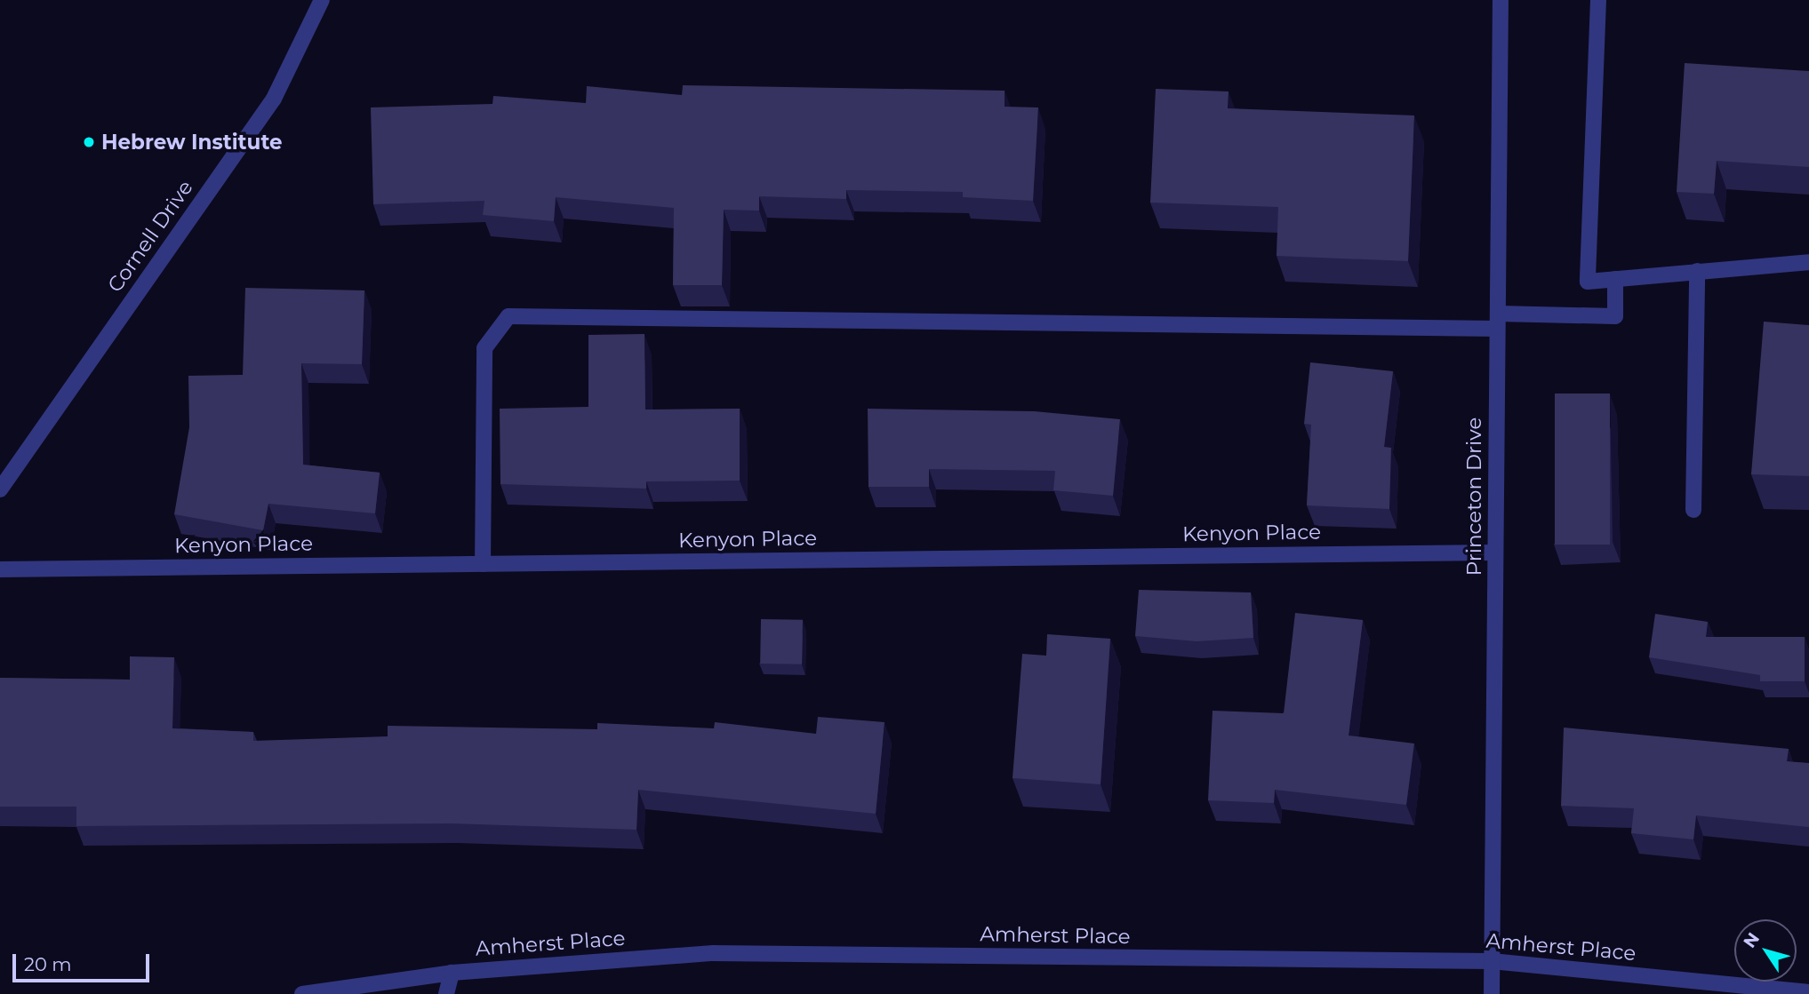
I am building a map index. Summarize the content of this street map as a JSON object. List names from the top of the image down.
{
  "streets": {
    "street": [
      "Cornell Drive",
      "Princeton Drive",
      "Kenyon Place",
      "Amherst Place"
    ]
  },
  "crossings": [
    ["Princeton Drive", "Kenyon Place"],
    ["Princeton Drive", "Amherst Place"]
  ],
  "places": ["Hebrew Institute"],
  "scale_bar": "20 m",
  "north": "top left"
}
